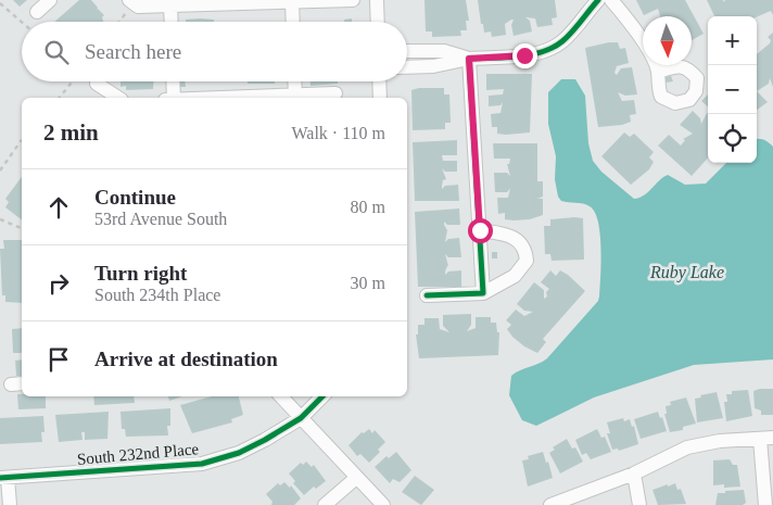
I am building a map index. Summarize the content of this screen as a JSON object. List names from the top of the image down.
{
  "streets": {
    "street": ["South 232nd Place"]
  },
  "water": ["Ruby Lake"],
  "north": "bottom",
  "page": {
    "map_buttons": ["+", "−"],
    "search": "Search here",
    "heading": ["2 min", "Walk · 110 m"],
    "list": [
      ["Continue", "53rd Avenue South", "80 m"],
      ["Turn right", "South 234th Place", "30 m"],
      "Arrive at destination"
    ]
  }
}
